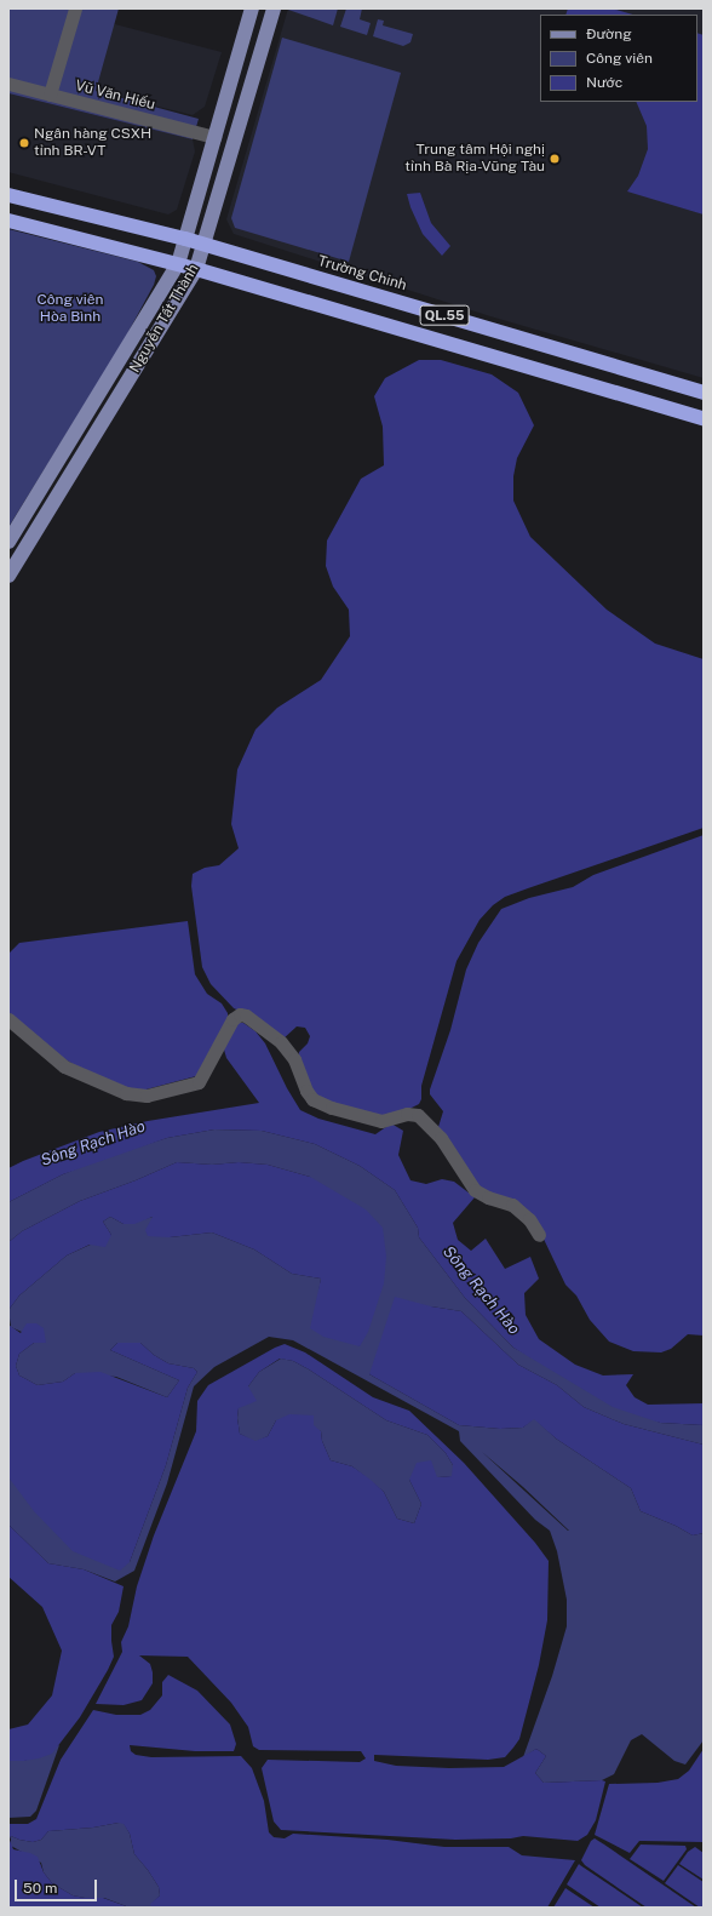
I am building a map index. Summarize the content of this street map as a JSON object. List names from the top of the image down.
{
  "streets": {
    "highway": ["Trường Chinh", "QL.55"],
    "main road": ["Nguyễn Tất Thành"],
    "street": ["Vũ Văn Hiếu"]
  },
  "crossings": [
    ["Vũ Văn Hiếu", "Nguyễn Tất Thành"],
    ["Trường Chinh", "Nguyễn Tất Thành"],
    ["QL.55", "Nguyễn Tất Thành"]
  ],
  "water": ["Sông Rạch Hào"],
  "parks": ["Công viên Hòa Bình"],
  "places": ["Ngân hàng CSXH tỉnh BR-VT", "Trung tâm Hội nghị tỉnh Bà Rịa-Vũng Tàu"],
  "legend": ["Đường", "Công viên", "Nước"],
  "scale_bar": "50 m"
}
